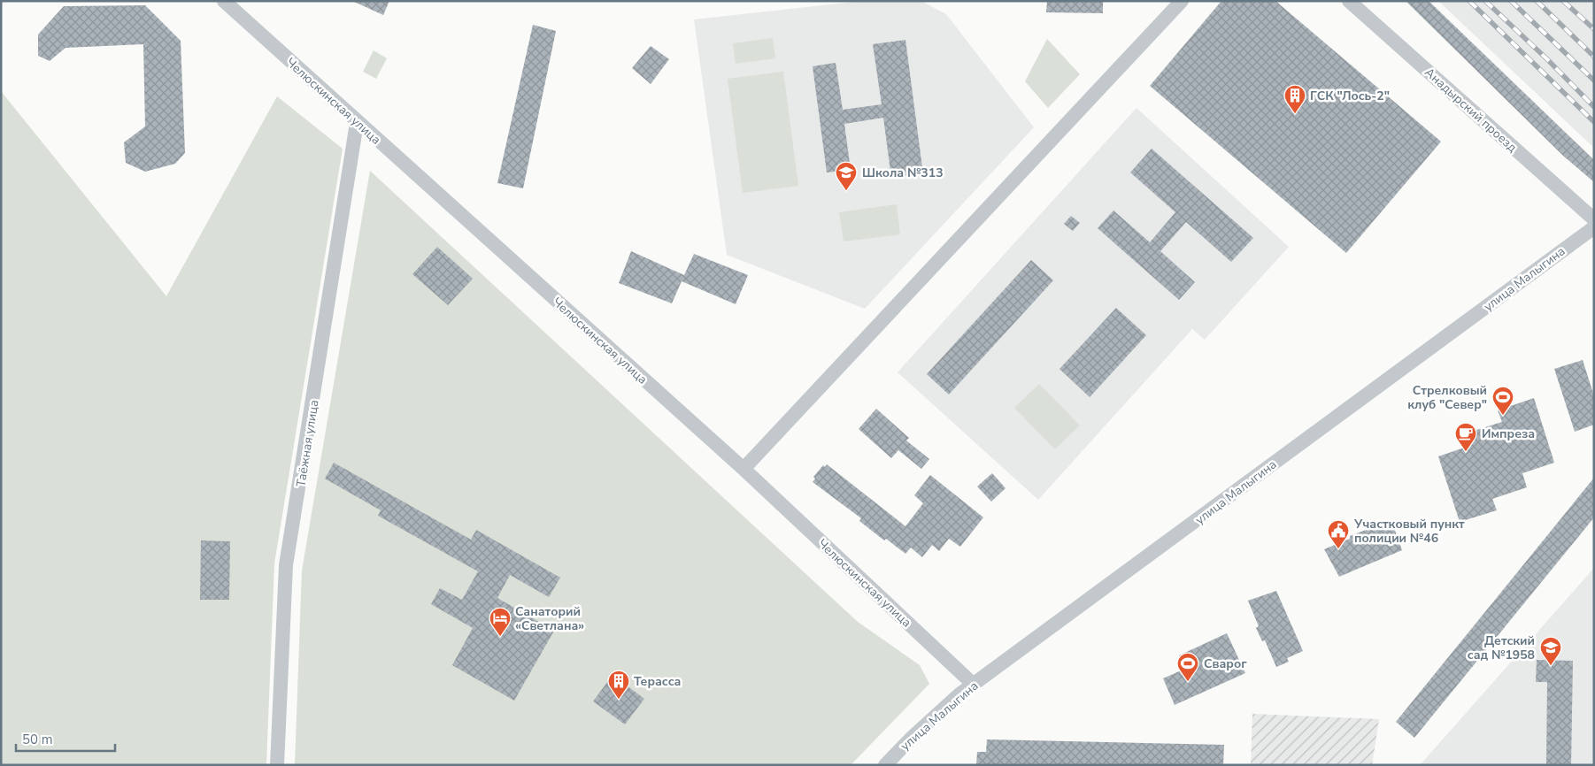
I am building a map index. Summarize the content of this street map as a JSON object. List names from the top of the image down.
{
  "streets": {
    "street": [
      "Челюскинская улица",
      "Анадырский проезд",
      "улица Малыгина",
      "Таёжная улица"
    ]
  },
  "crossings": [
    ["Челюскинская улица", "улица Малыгина"],
    ["Челюскинская улица", "Таёжная улица"]
  ],
  "places": {
    "building": ["ГСК \"Лось-2\"", "Терасса"],
    "school or university": ["Школа №313", "Детский сад №1958"],
    "sports": ["Стрелковый клуб \"Север\"", "Сварог"],
    "cafe": ["Импреза"],
    "public building": ["Участковый пункт полиции №46"],
    "hotel": ["Санаторий «Светлана»"]
  },
  "scale_bar": "50 m"
}
